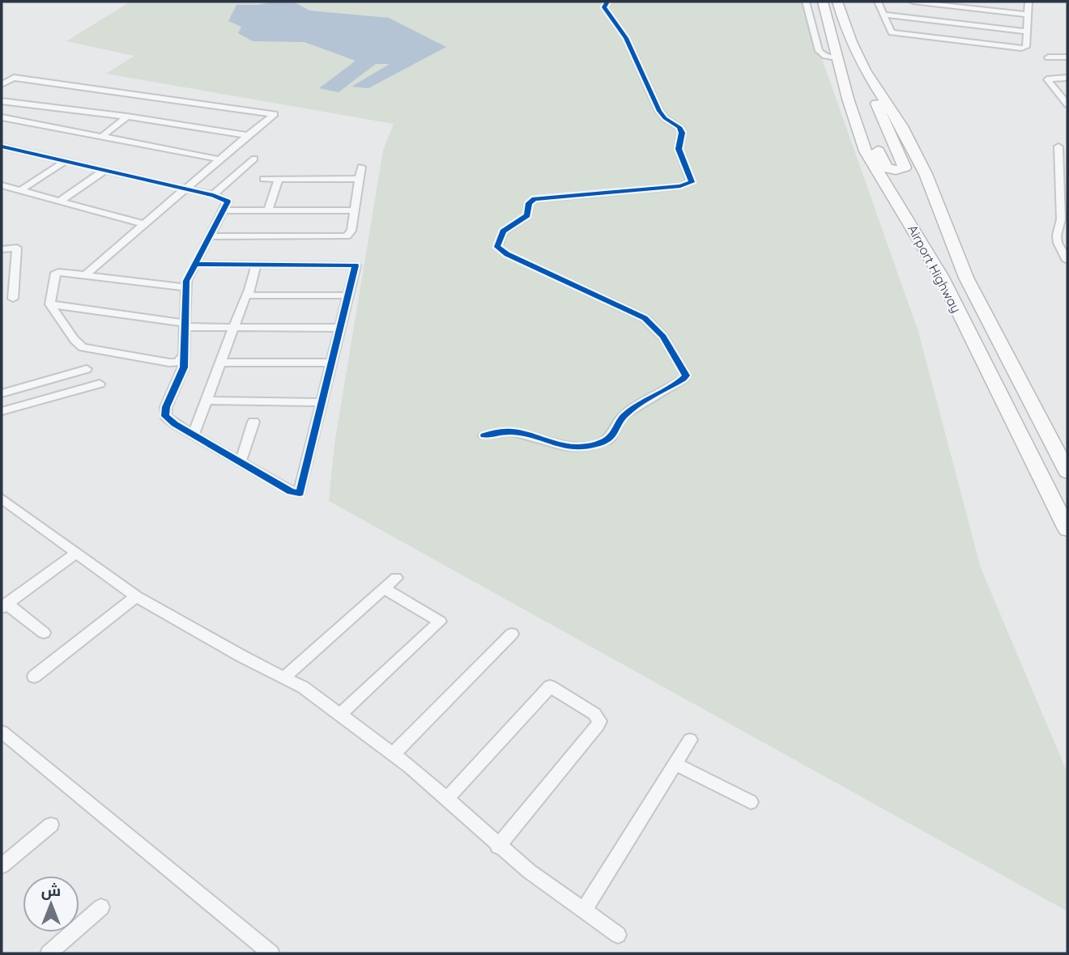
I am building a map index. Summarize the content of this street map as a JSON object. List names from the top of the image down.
{
  "streets": {
    "highway": ["Airport Highway"]
  },
  "north": "top"
}
